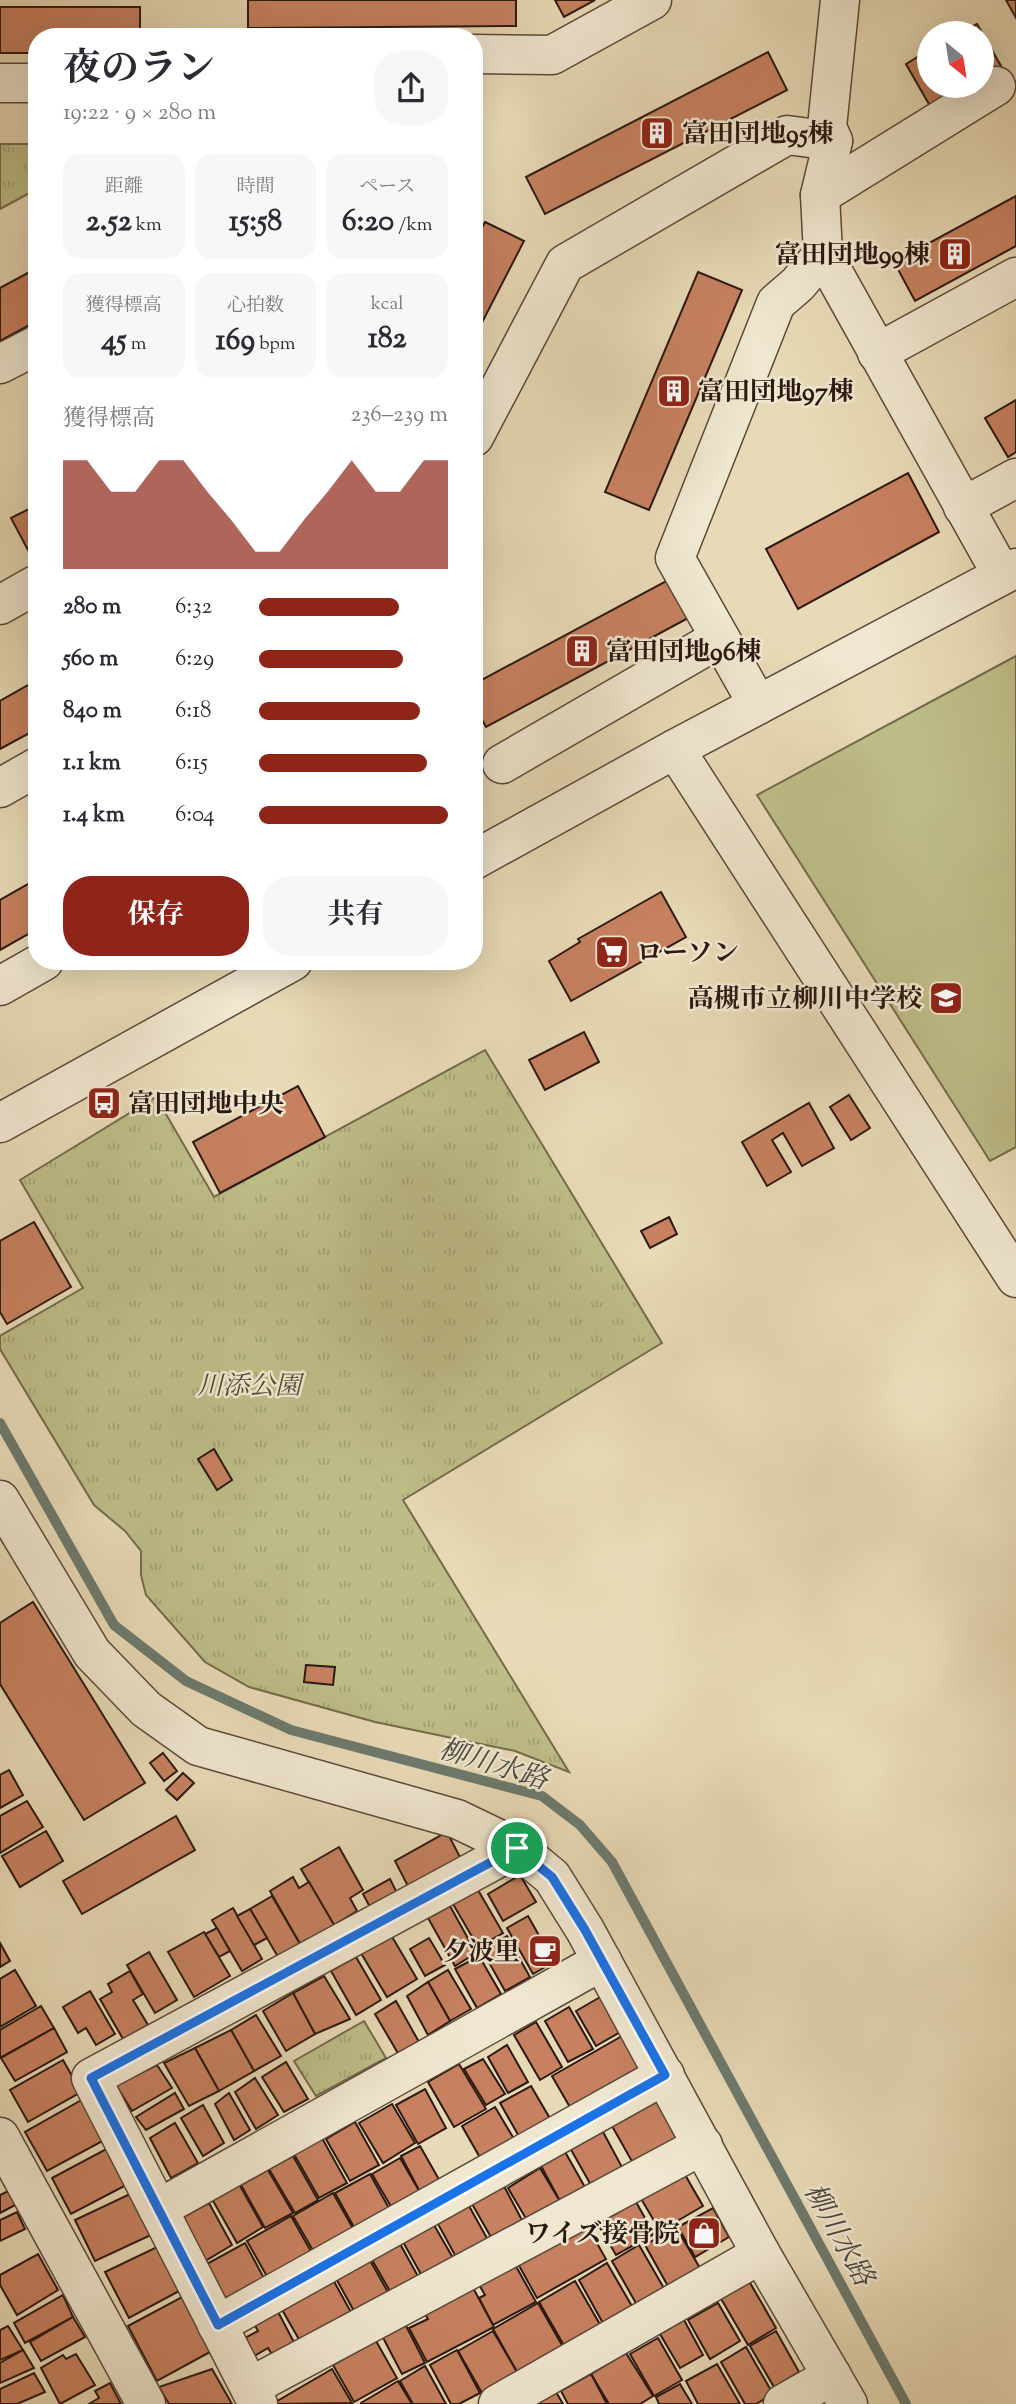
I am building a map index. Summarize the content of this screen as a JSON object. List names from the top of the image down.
{
  "water": ["柳川水路"],
  "parks": ["川添公園"],
  "places": {
    "building": [
      "富田団地95棟",
      "富田団地99棟",
      "富田団地97棟",
      "富田団地96棟"
    ],
    "supermarket": ["ローソン"],
    "school or university": ["高槻市立柳川中学校"],
    "bus stop": ["富田団地中央"],
    "cafe": ["夕波里"],
    "shop": ["ワイズ接骨院"]
  },
  "north": "bottom right",
  "page": {
    "heading": ["夜のラン", "19:22 · 9 × 280 m"],
    "stats": [
      ["距離", "2.52 km"],
      ["時間", "15:58"],
      ["ペース", "6:20 /km"],
      ["獲得標高", "45 m"],
      ["心拍数", "169 bpm"],
      ["kcal", "182"]
    ],
    "chart": ["獲得標高", "236–239 m"],
    "list": [
      {
        "name": "280 m",
        "note": "6:32"
      },
      {
        "name": "560 m",
        "note": "6:29"
      },
      {
        "name": "840 m",
        "note": "6:18"
      },
      {
        "name": "1.1 km",
        "note": "6:15"
      },
      {
        "name": "1.4 km",
        "note": "6:04"
      }
    ],
    "buttons": ["保存", "共有"]
  }
}
